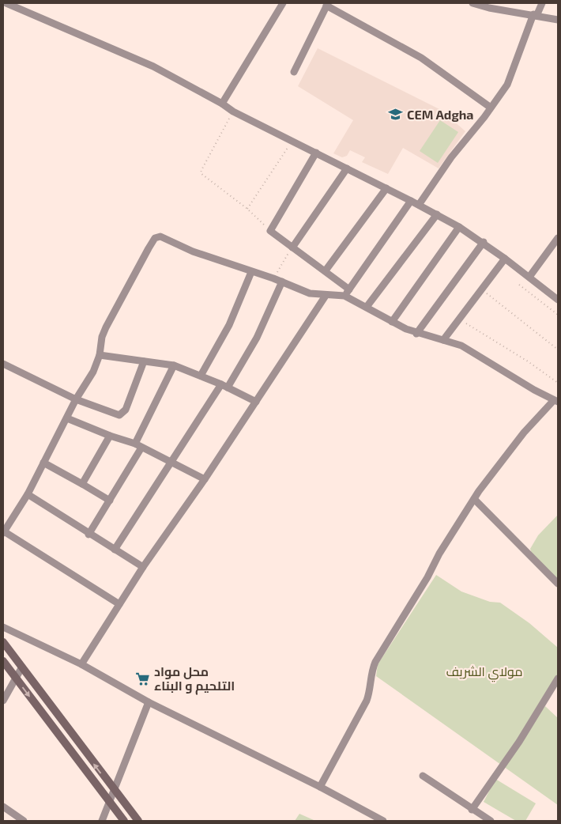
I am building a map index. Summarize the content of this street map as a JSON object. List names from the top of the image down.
{
  "parks": ["مولاي الشريف"],
  "places": {
    "school or university": ["CEM Adgha"],
    "supermarket": ["محل مواد التلحيم و البناء"]
  }
}
